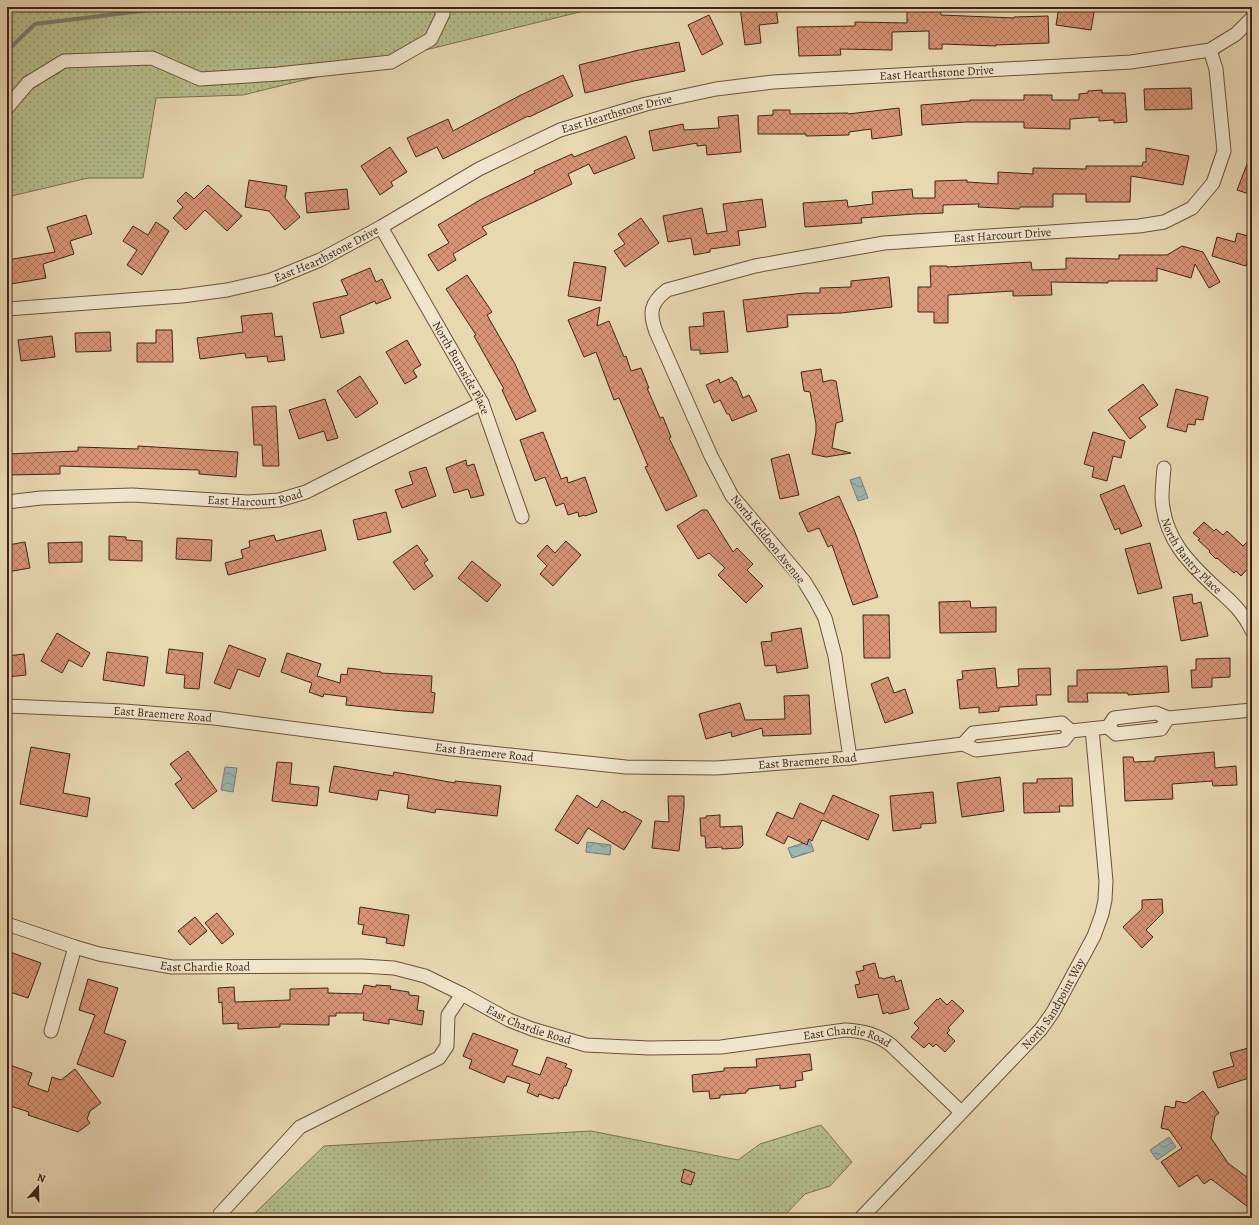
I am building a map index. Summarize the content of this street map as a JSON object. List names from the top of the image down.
{
  "streets": {
    "street": [
      "East Hearthstone Drive",
      "East Harcourt Drive",
      "North Burnside Place",
      "East Harcourt Road",
      "North Keldoon Avenue",
      "North Bantry Place",
      "East Braemere Road",
      "East Chardie Road",
      "North Sandpoint Way"
    ]
  },
  "crossings": [
    ["East Hearthstone Drive", "East Harcourt Drive"],
    ["East Hearthstone Drive", "North Burnside Place"],
    ["East Harcourt Drive", "North Keldoon Avenue"],
    ["North Burnside Place", "East Harcourt Road"],
    ["North Keldoon Avenue", "East Braemere Road"],
    ["East Braemere Road", "North Sandpoint Way"],
    ["East Chardie Road", "North Sandpoint Way"]
  ],
  "north": "top"
}
